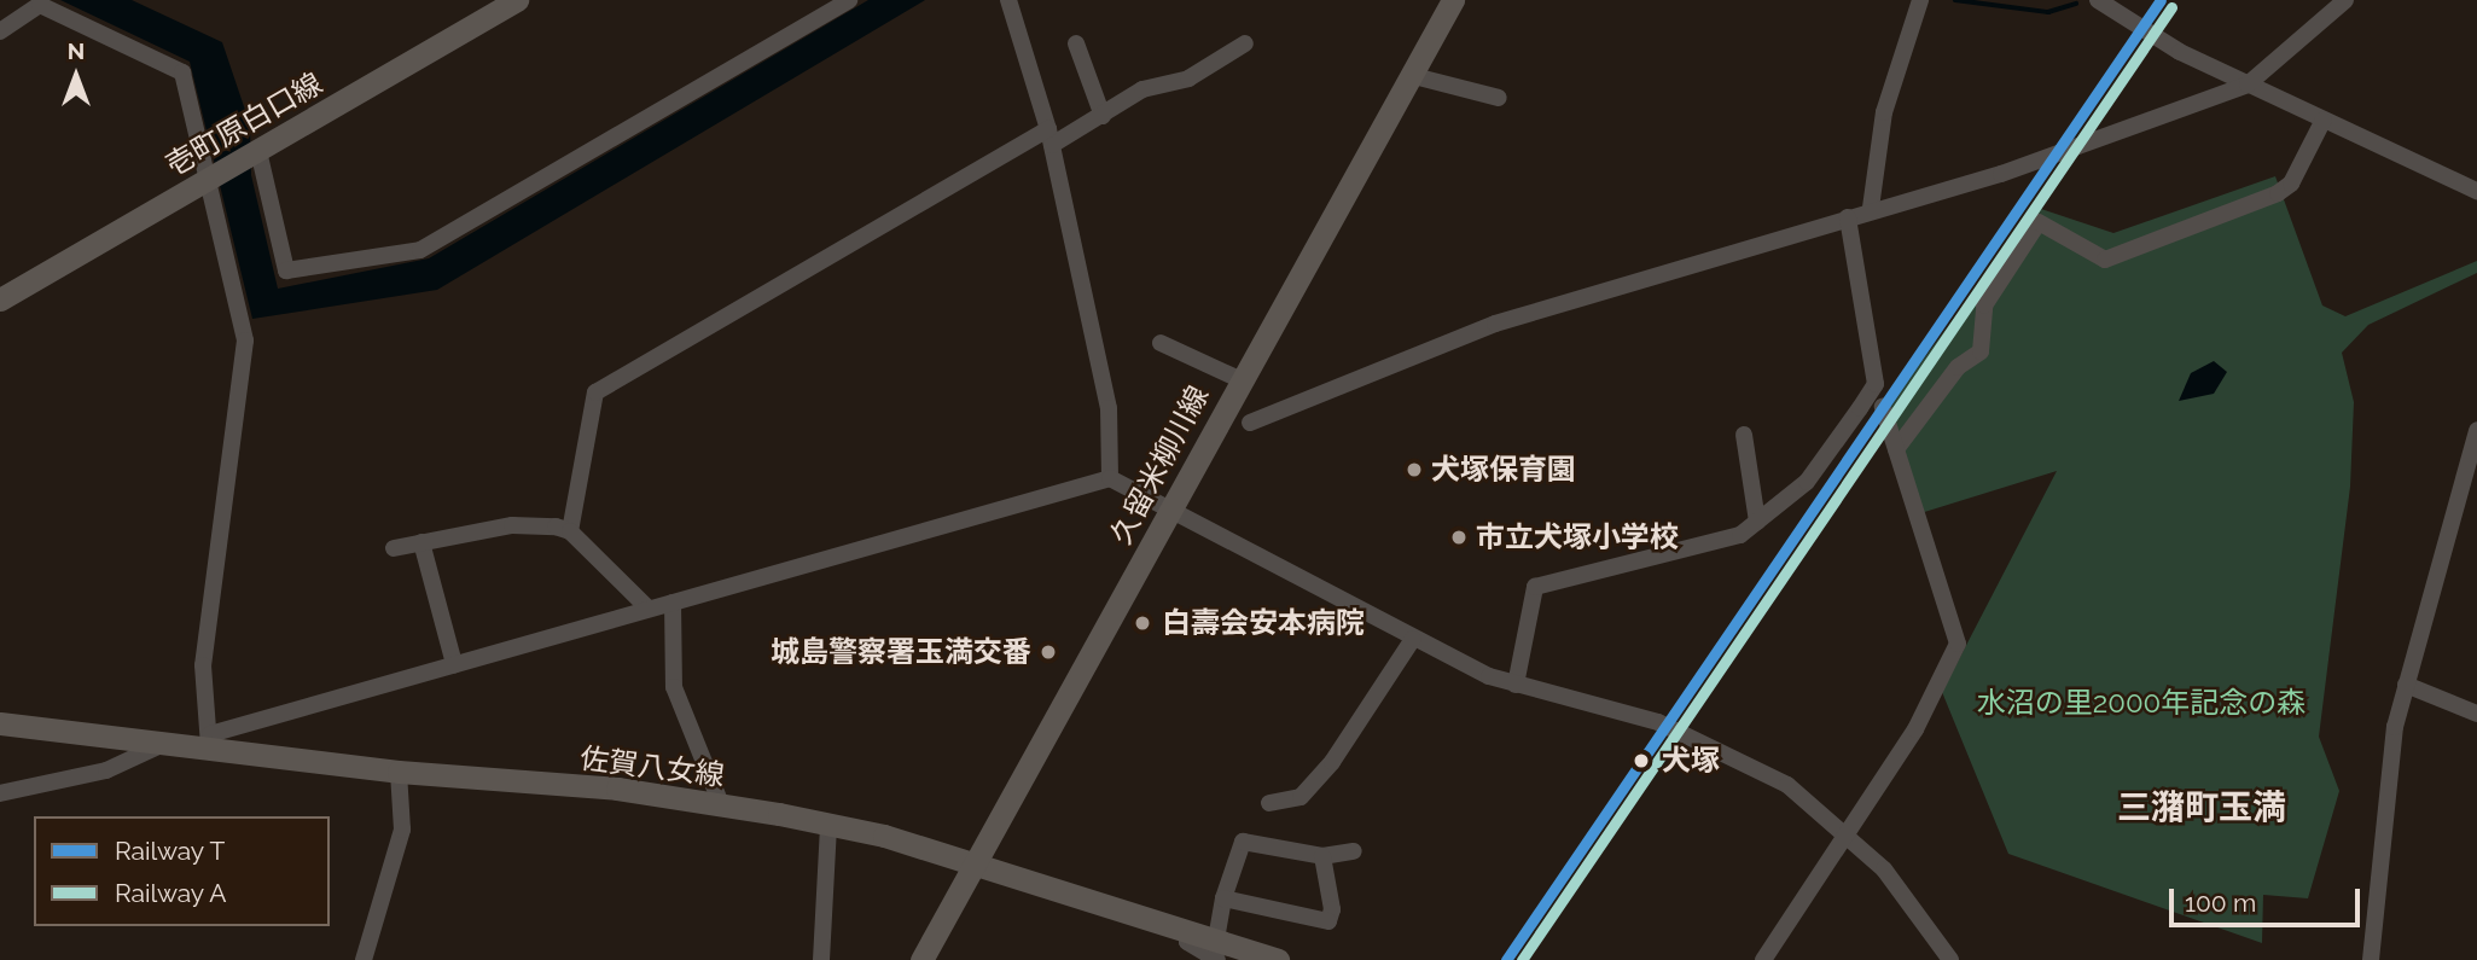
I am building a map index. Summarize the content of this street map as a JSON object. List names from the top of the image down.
{
  "streets": {
    "main road": ["壱町原白口線", "久留米柳川線", "佐賀八女線"]
  },
  "crossings": [
    ["久留米柳川線", "佐賀八女線"]
  ],
  "districts": ["三潴町玉満"],
  "parks": ["水沼の里2000年記念の森"],
  "places": [
    "犬塚保育園",
    "市立犬塚小学校",
    "白壽会安本病院",
    "城島警察署玉満交番",
    "犬塚"
  ],
  "lines": ["rail line T", "rail line A"],
  "legend": ["Railway T", "Railway A"],
  "scale_bar": "100 m",
  "north": "top"
}
